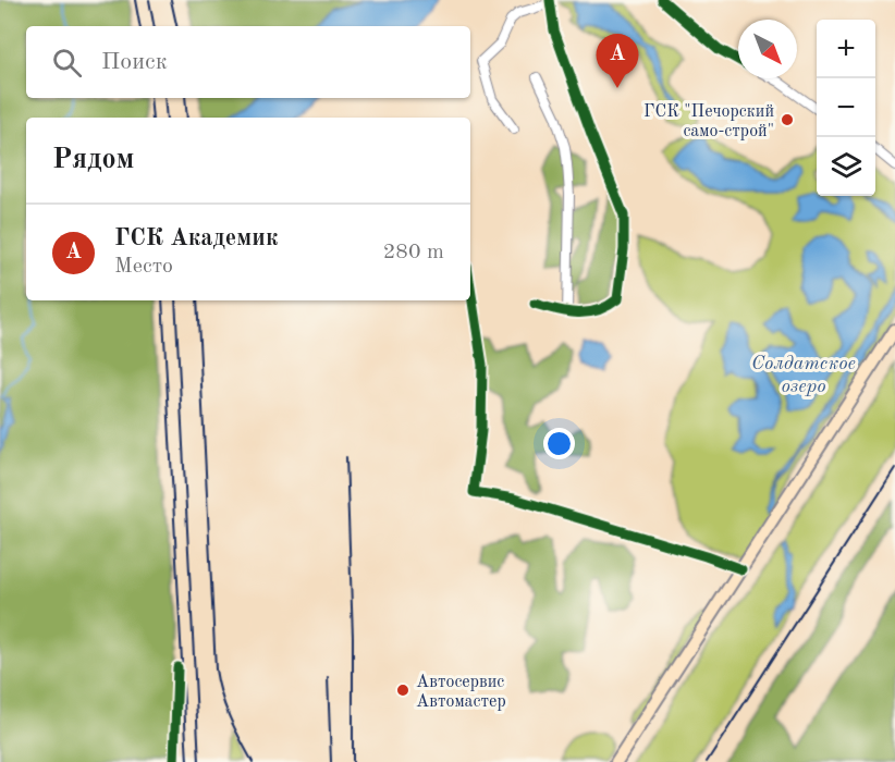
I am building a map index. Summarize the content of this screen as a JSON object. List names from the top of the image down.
{
  "water": ["Солдатское озеро"],
  "places": ["ГСК \"Печорский само-строй\"", "Автосервис Автомастер"],
  "north": "bottom right",
  "page": {
    "map_buttons": ["+", "−"],
    "search": "Поиск",
    "pins": "A",
    "heading": "Рядом",
    "list": [
      {
        "mark": "A",
        "name": "ГСК Академик",
        "note": "Место",
        "value": "280 m"
      }
    ]
  }
}
